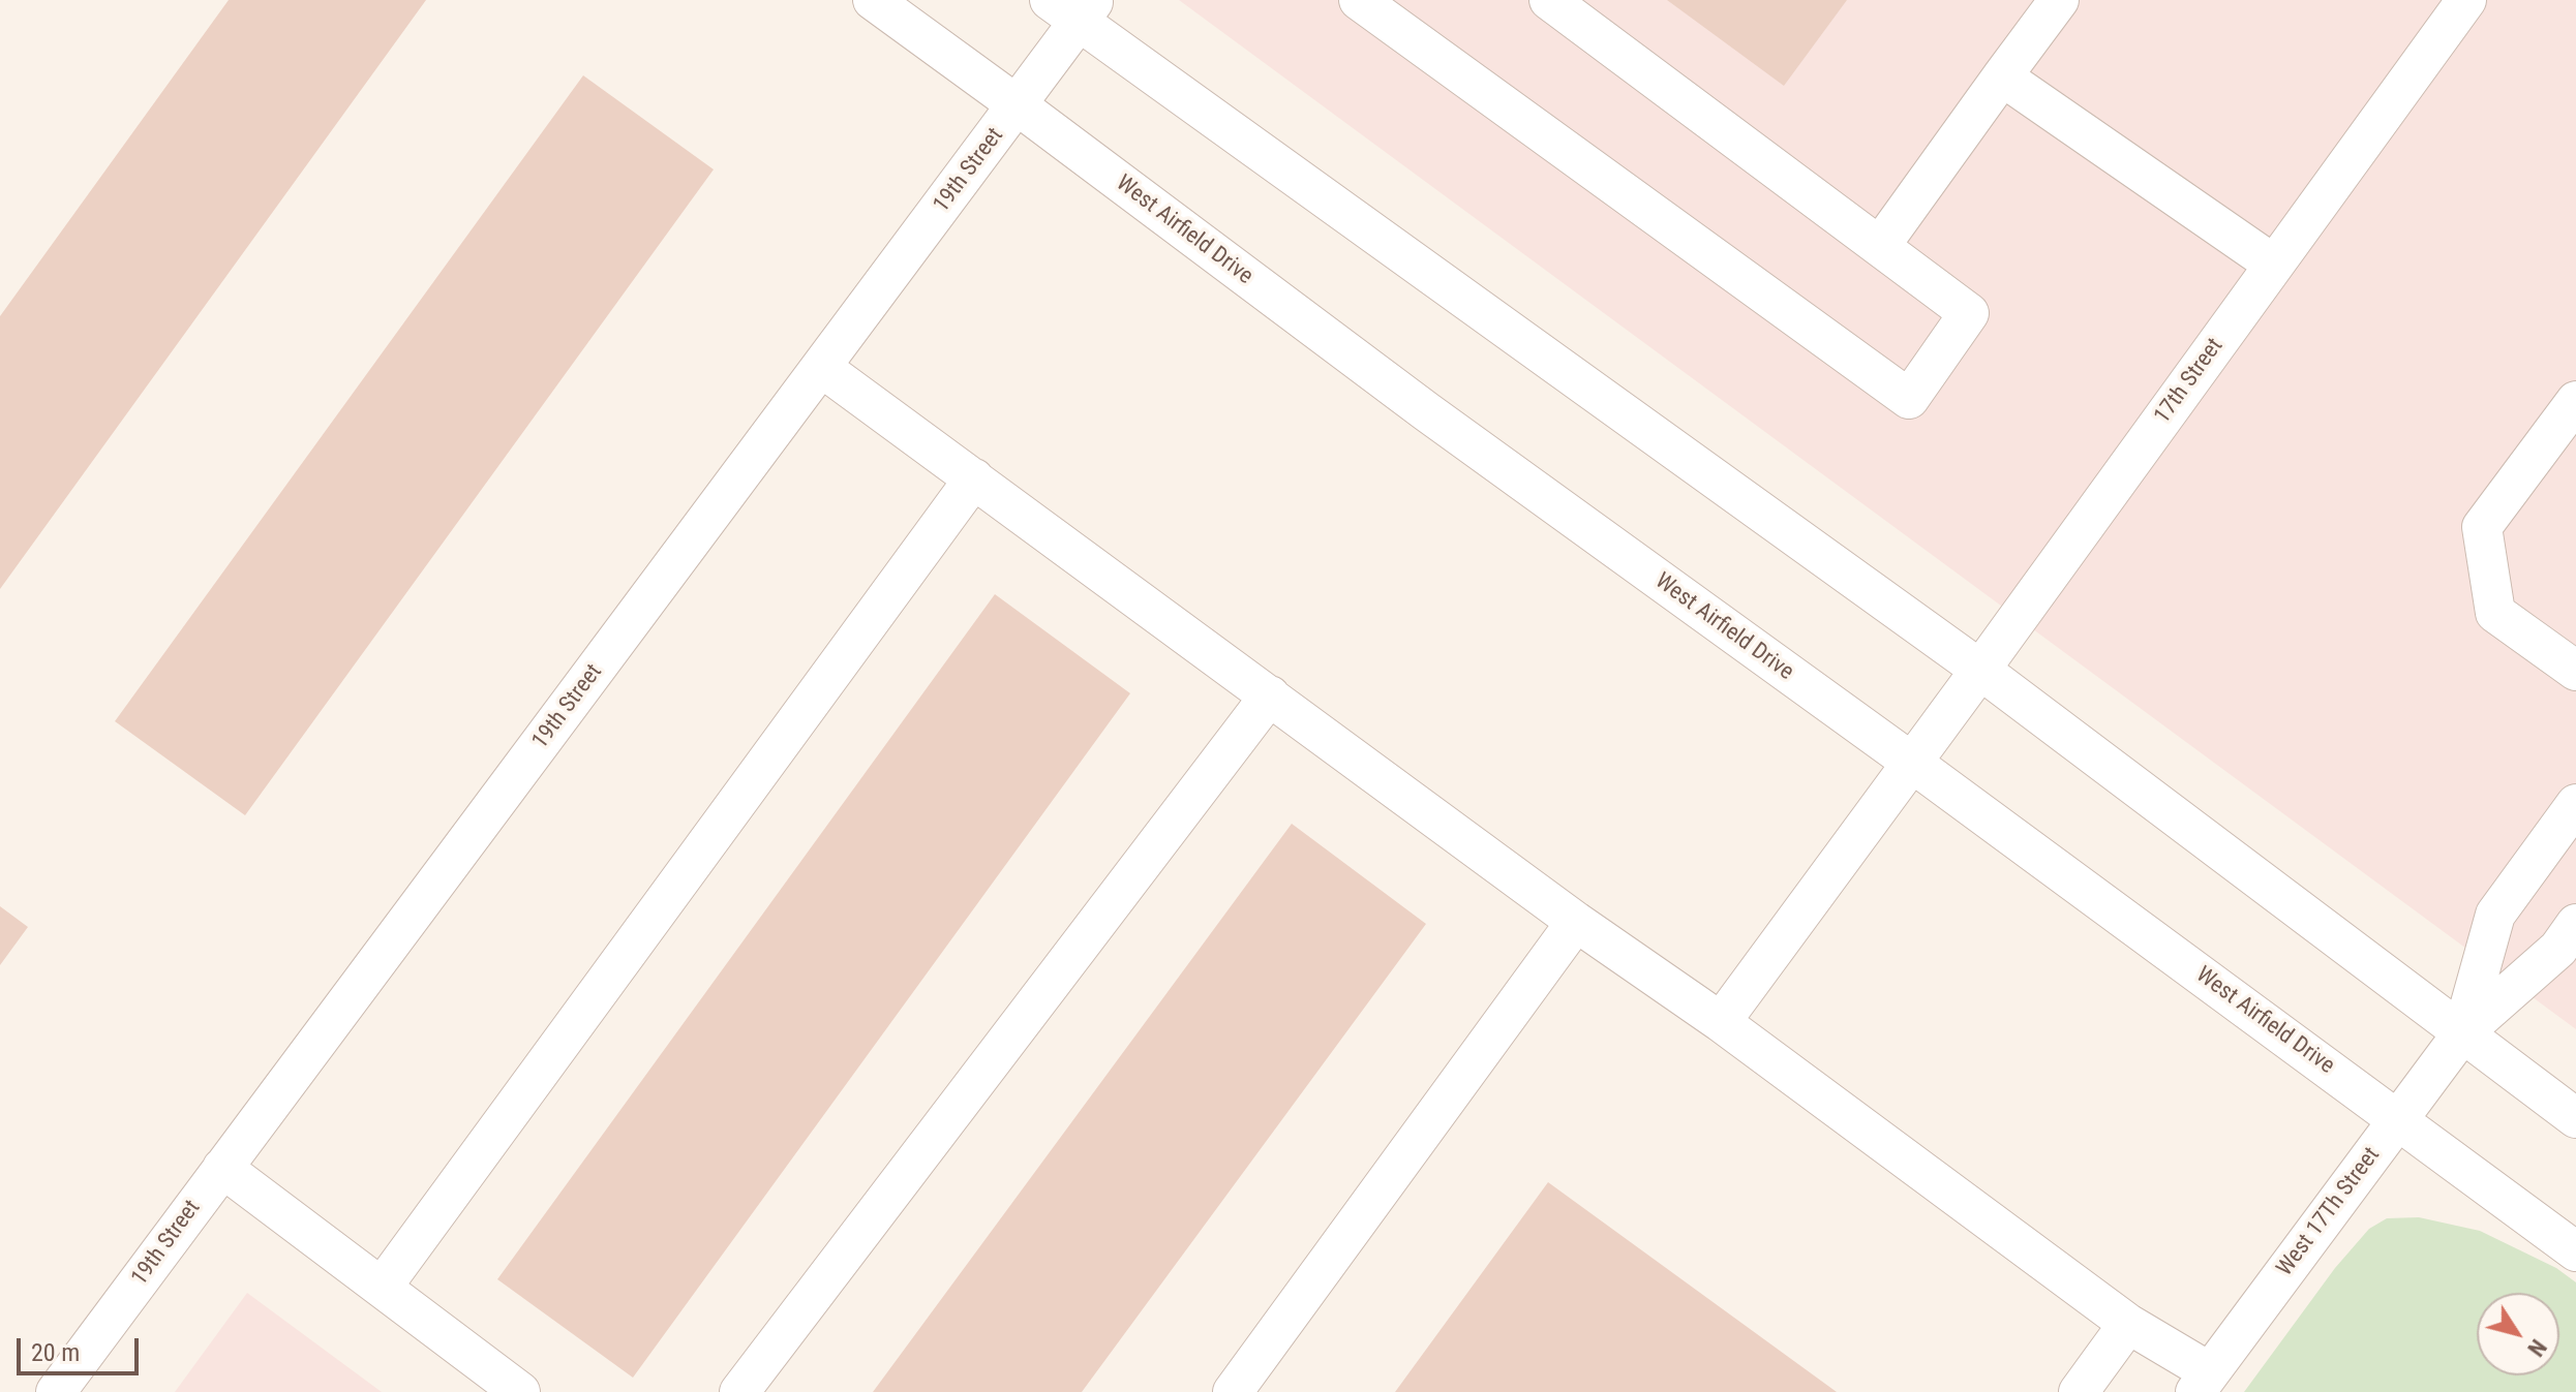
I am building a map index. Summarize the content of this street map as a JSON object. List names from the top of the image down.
{
  "streets": {
    "street": [
      "19th Street",
      "West Airfield Drive",
      "17th Street",
      "West 17Th Street"
    ]
  },
  "crossings": [
    ["19th Street", "West Airfield Drive"],
    ["West Airfield Drive", "17th Street"],
    ["West Airfield Drive", "West 17Th Street"]
  ],
  "scale_bar": "20 m",
  "north": "bottom right"
}
